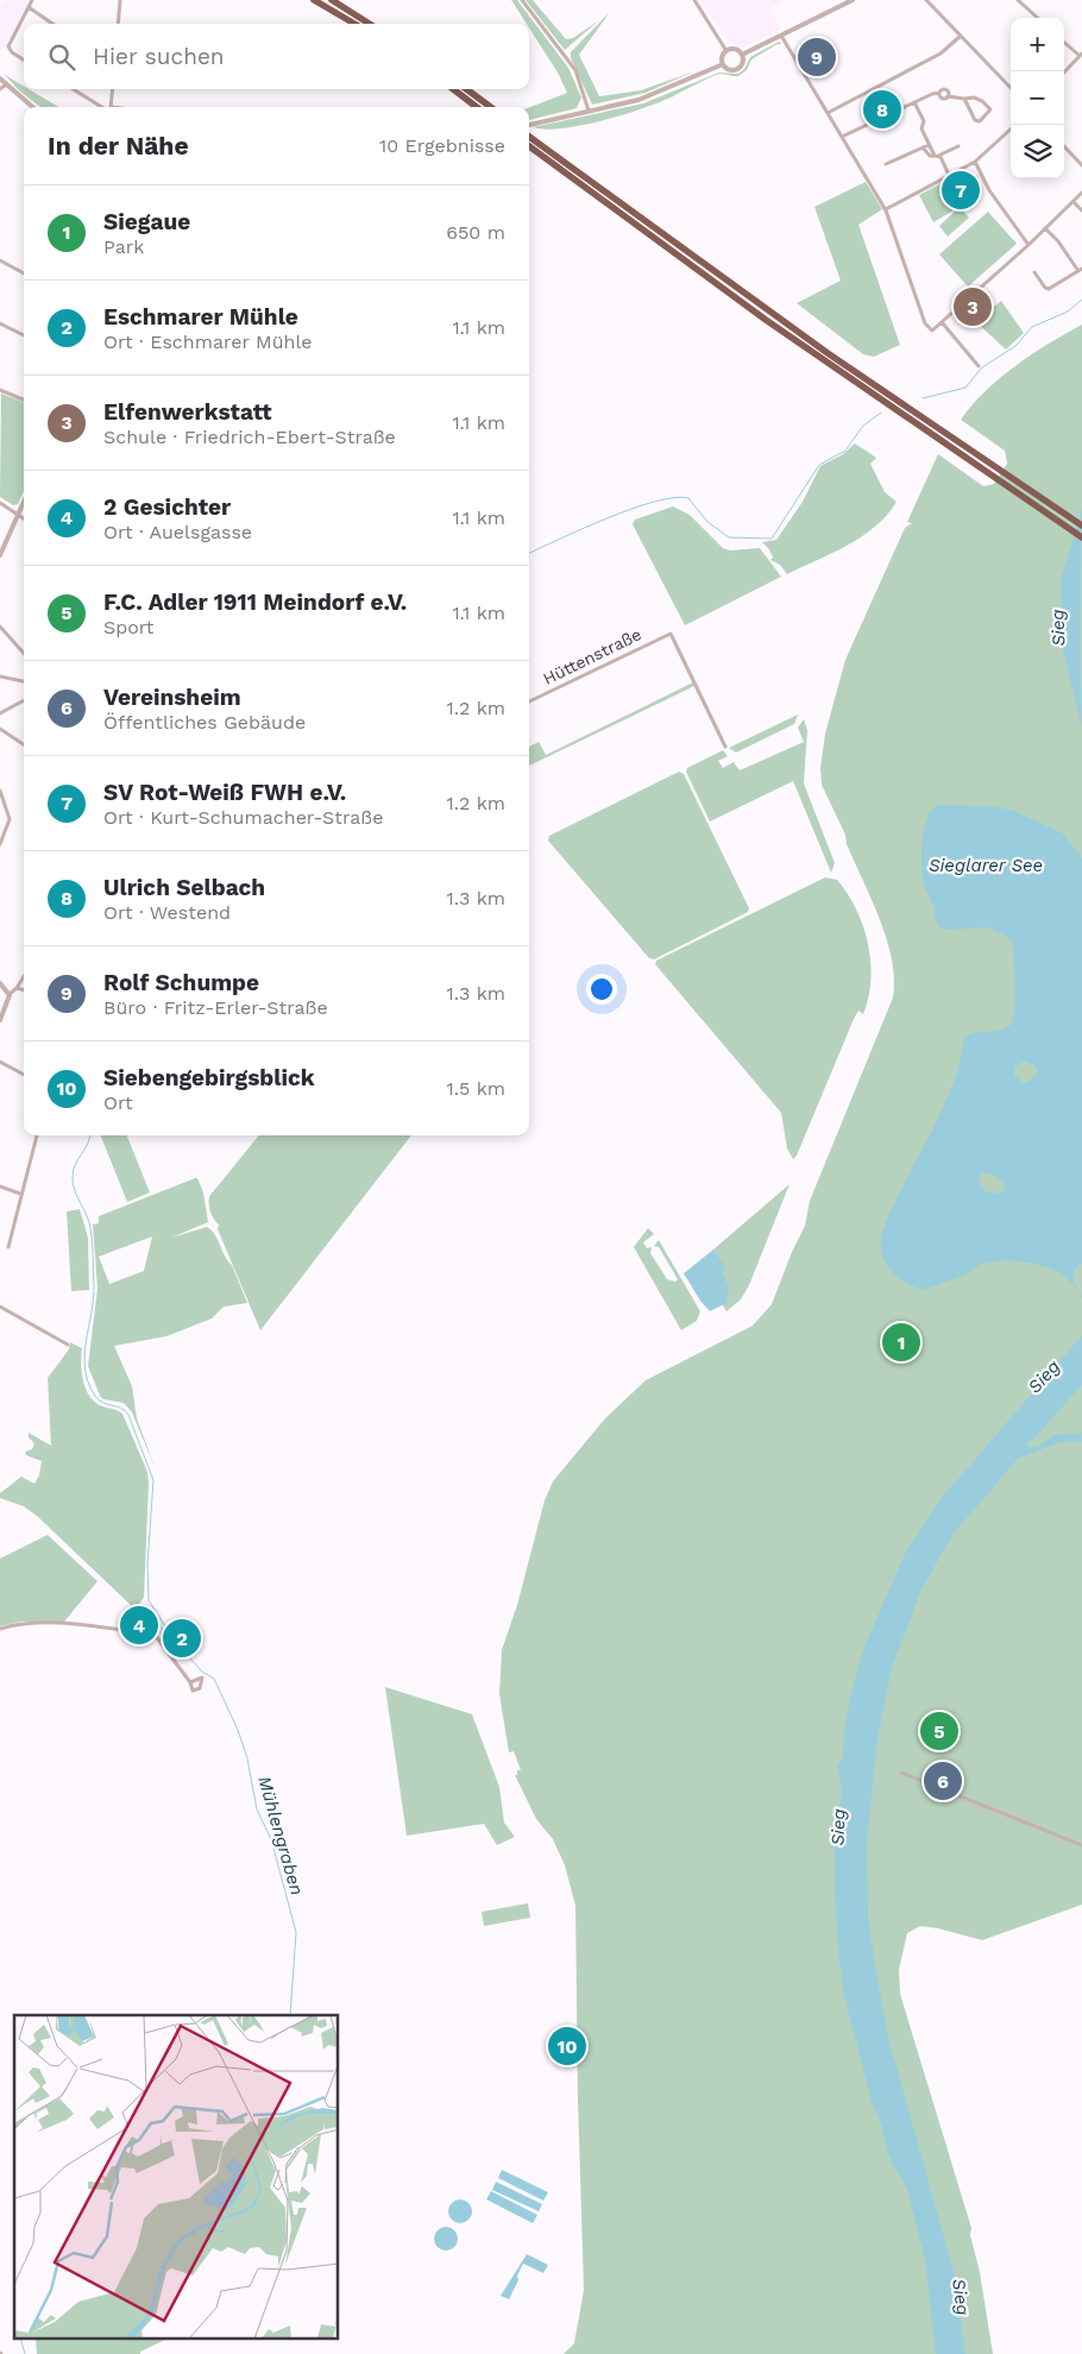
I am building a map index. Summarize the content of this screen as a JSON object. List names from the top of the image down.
{
  "streets": {
    "street": ["Hüttenstraße"]
  },
  "water": ["Sieg", "Sieglarer See", "Mühlengraben"],
  "page": {
    "map_buttons": ["+", "−"],
    "search": "Hier suchen",
    "pins": [
      "9",
      "8",
      "7",
      "3",
      "1",
      "4",
      "2",
      "5",
      "6",
      "10"
    ],
    "heading": ["In der Nähe", "10 Ergebnisse"],
    "list": [
      {
        "mark": "1",
        "name": "Siegaue",
        "note": "Park",
        "value": "650 m"
      },
      {
        "mark": "2",
        "name": "Eschmarer Mühle",
        "note": "Ort · Eschmarer Mühle",
        "value": "1.1 km"
      },
      {
        "mark": "3",
        "name": "Elfenwerkstatt",
        "note": "Schule · Friedrich-Ebert-Straße",
        "value": "1.1 km"
      },
      {
        "mark": "4",
        "name": "2 Gesichter",
        "note": "Ort · Auelsgasse",
        "value": "1.1 km"
      },
      {
        "mark": "5",
        "name": "F.C. Adler 1911 Meindorf e.V.",
        "note": "Sport",
        "value": "1.1 km"
      },
      {
        "mark": "6",
        "name": "Vereinsheim",
        "note": "Öffentliches Gebäude",
        "value": "1.2 km"
      },
      {
        "mark": "7",
        "name": "SV Rot-Weiß FWH e.V.",
        "note": "Ort · Kurt-Schumacher-Straße",
        "value": "1.2 km"
      },
      {
        "mark": "8",
        "name": "Ulrich Selbach",
        "note": "Ort · Westend",
        "value": "1.3 km"
      },
      {
        "mark": "9",
        "name": "Rolf Schumpe",
        "note": "Büro · Fritz-Erler-Straße",
        "value": "1.3 km"
      },
      {
        "mark": "10",
        "name": "Siebengebirgsblick",
        "note": "Ort",
        "value": "1.5 km"
      }
    ]
  }
}
